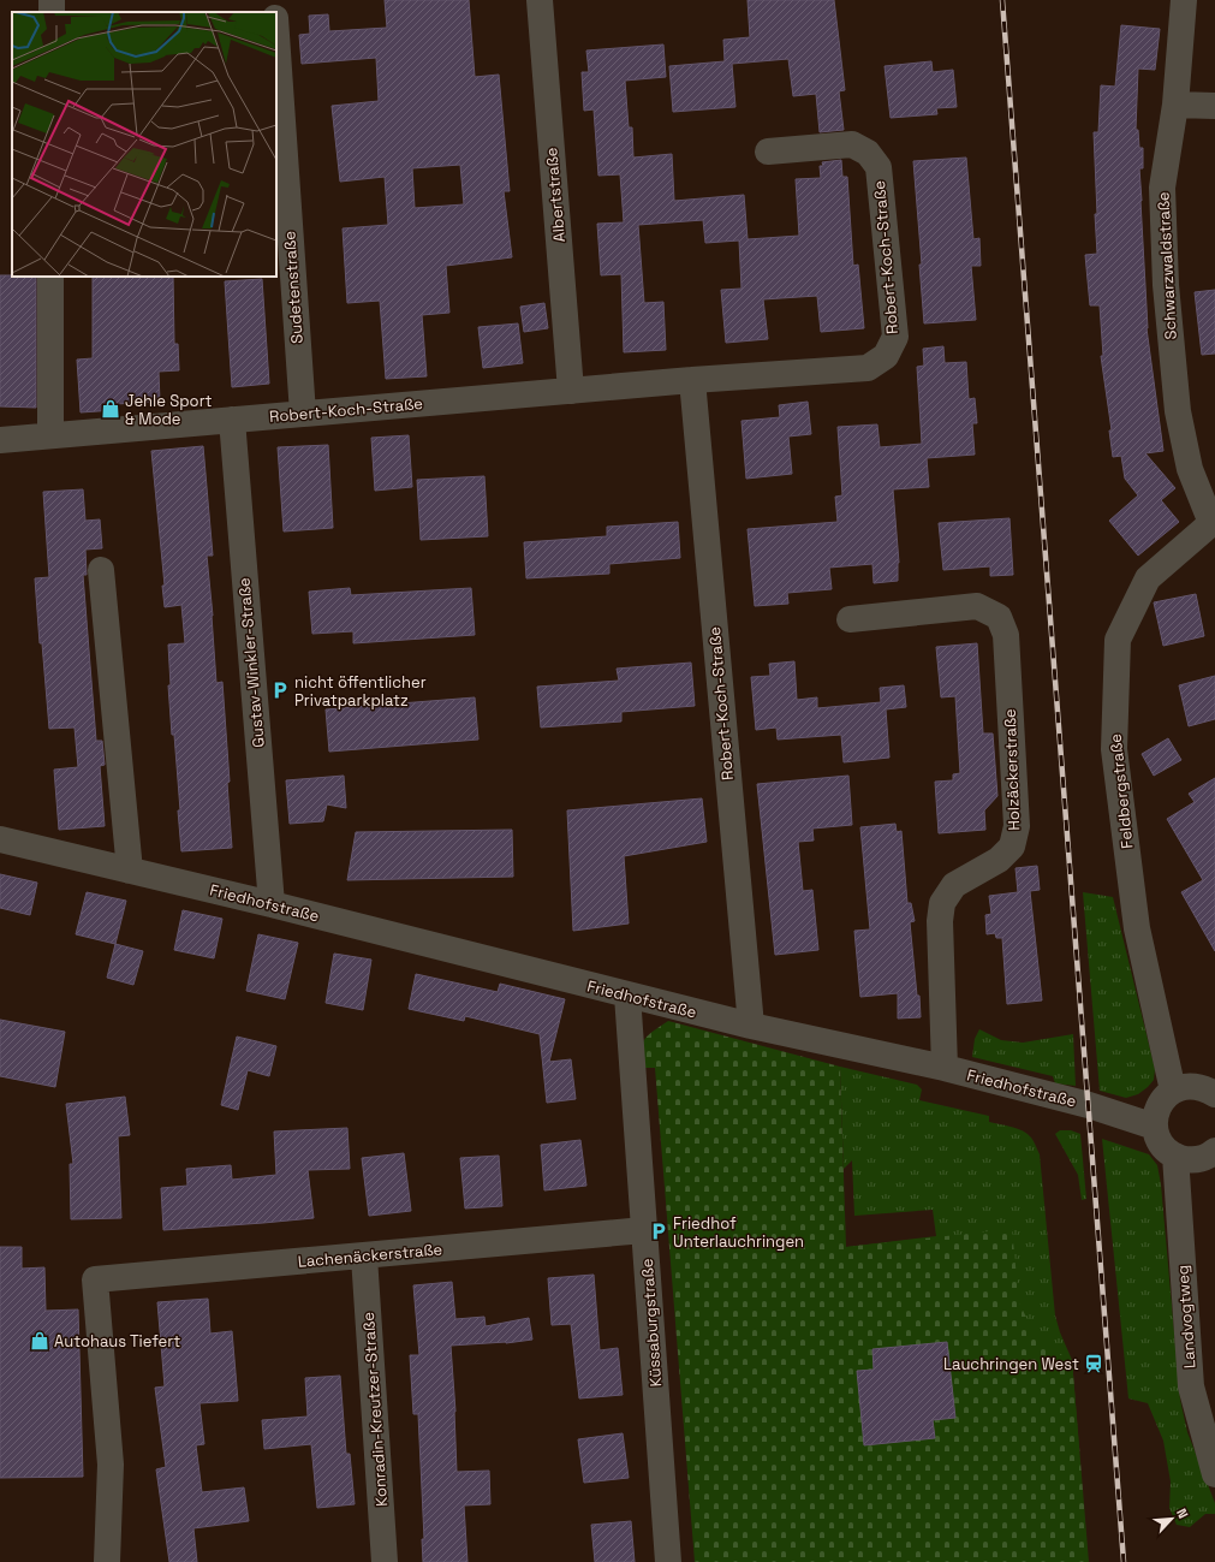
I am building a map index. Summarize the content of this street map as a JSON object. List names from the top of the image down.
{
  "streets": {
    "street": [
      "Albertstraße",
      "Robert-Koch-Straße",
      "Schwarzwaldstraße",
      "Sudetenstraße",
      "Gustav-Winkler-Straße",
      "Holzäckerstraße",
      "Feldbergstraße",
      "Friedhofstraße",
      "Lachenäckerstraße",
      "Landvogtweg",
      "Küssaburgstraße",
      "Konradin-Kreutzer-Straße"
    ]
  },
  "crossings": [
    ["Albertstraße", "Robert-Koch-Straße"],
    ["Robert-Koch-Straße", "Sudetenstraße"],
    ["Robert-Koch-Straße", "Gustav-Winkler-Straße"],
    ["Robert-Koch-Straße", "Friedhofstraße"],
    ["Schwarzwaldstraße", "Feldbergstraße"],
    ["Gustav-Winkler-Straße", "Friedhofstraße"],
    ["Holzäckerstraße", "Friedhofstraße"],
    ["Friedhofstraße", "Küssaburgstraße"],
    ["Lachenäckerstraße", "Küssaburgstraße"],
    ["Lachenäckerstraße", "Konradin-Kreutzer-Straße"]
  ],
  "places": {
    "shop": ["Jehle Sport & Mode", "Autohaus Tiefert"],
    "parking": ["nicht öffentlicher Privatparkplatz", "Friedhof Unterlauchringen"],
    "station": ["Lauchringen West"]
  },
  "north": "top right"
}
